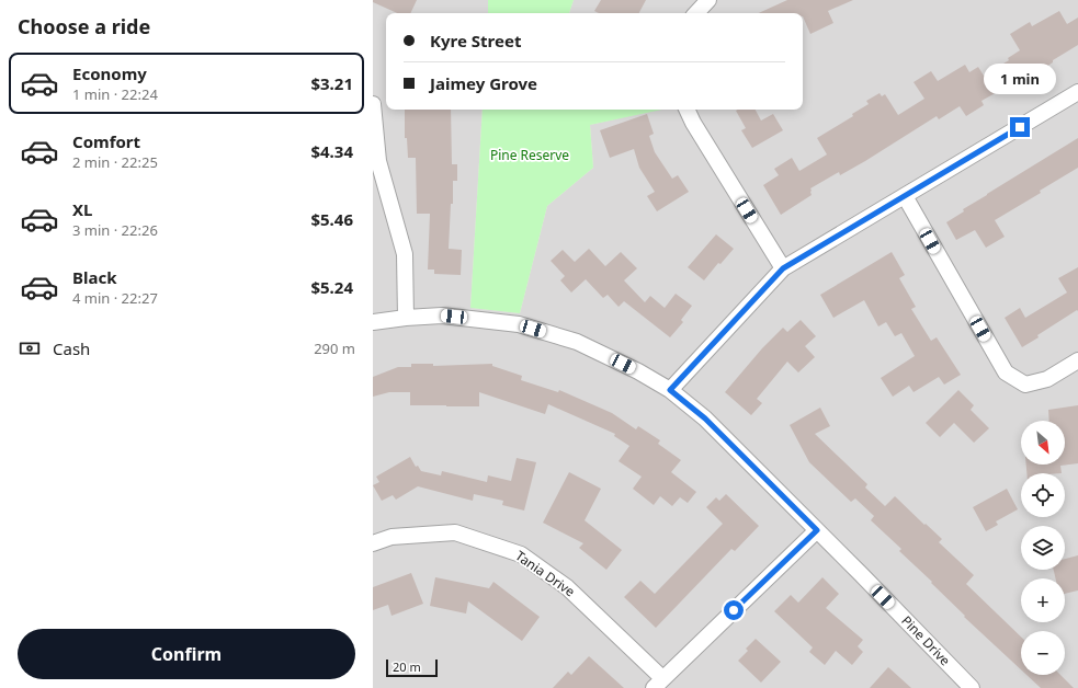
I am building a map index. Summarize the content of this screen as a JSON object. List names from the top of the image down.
{
  "streets": {
    "street": ["Tania Drive", "Pine Drive"]
  },
  "parks": ["Pine Reserve"],
  "scale_bar": "20 m",
  "north": "bottom right",
  "page": {
    "heading": "Choose a ride",
    "banner": ["Kyre Street", "Jaimey Grove"],
    "list": [
      {
        "name": "Economy",
        "note": "1 min · 22:24",
        "value": "$3.21"
      },
      {
        "name": "Comfort",
        "note": "2 min · 22:25",
        "value": "$4.34"
      },
      {
        "name": "XL",
        "note": "3 min · 22:26",
        "value": "$5.46"
      },
      {
        "name": "Black",
        "note": "4 min · 22:27",
        "value": "$5.24"
      }
    ],
    "bubble": "1 min",
    "pay": ["Cash", "290 m"],
    "map_buttons": ["+", "−"],
    "buttons": "Confirm",
    "scale": "20 m"
  }
}
